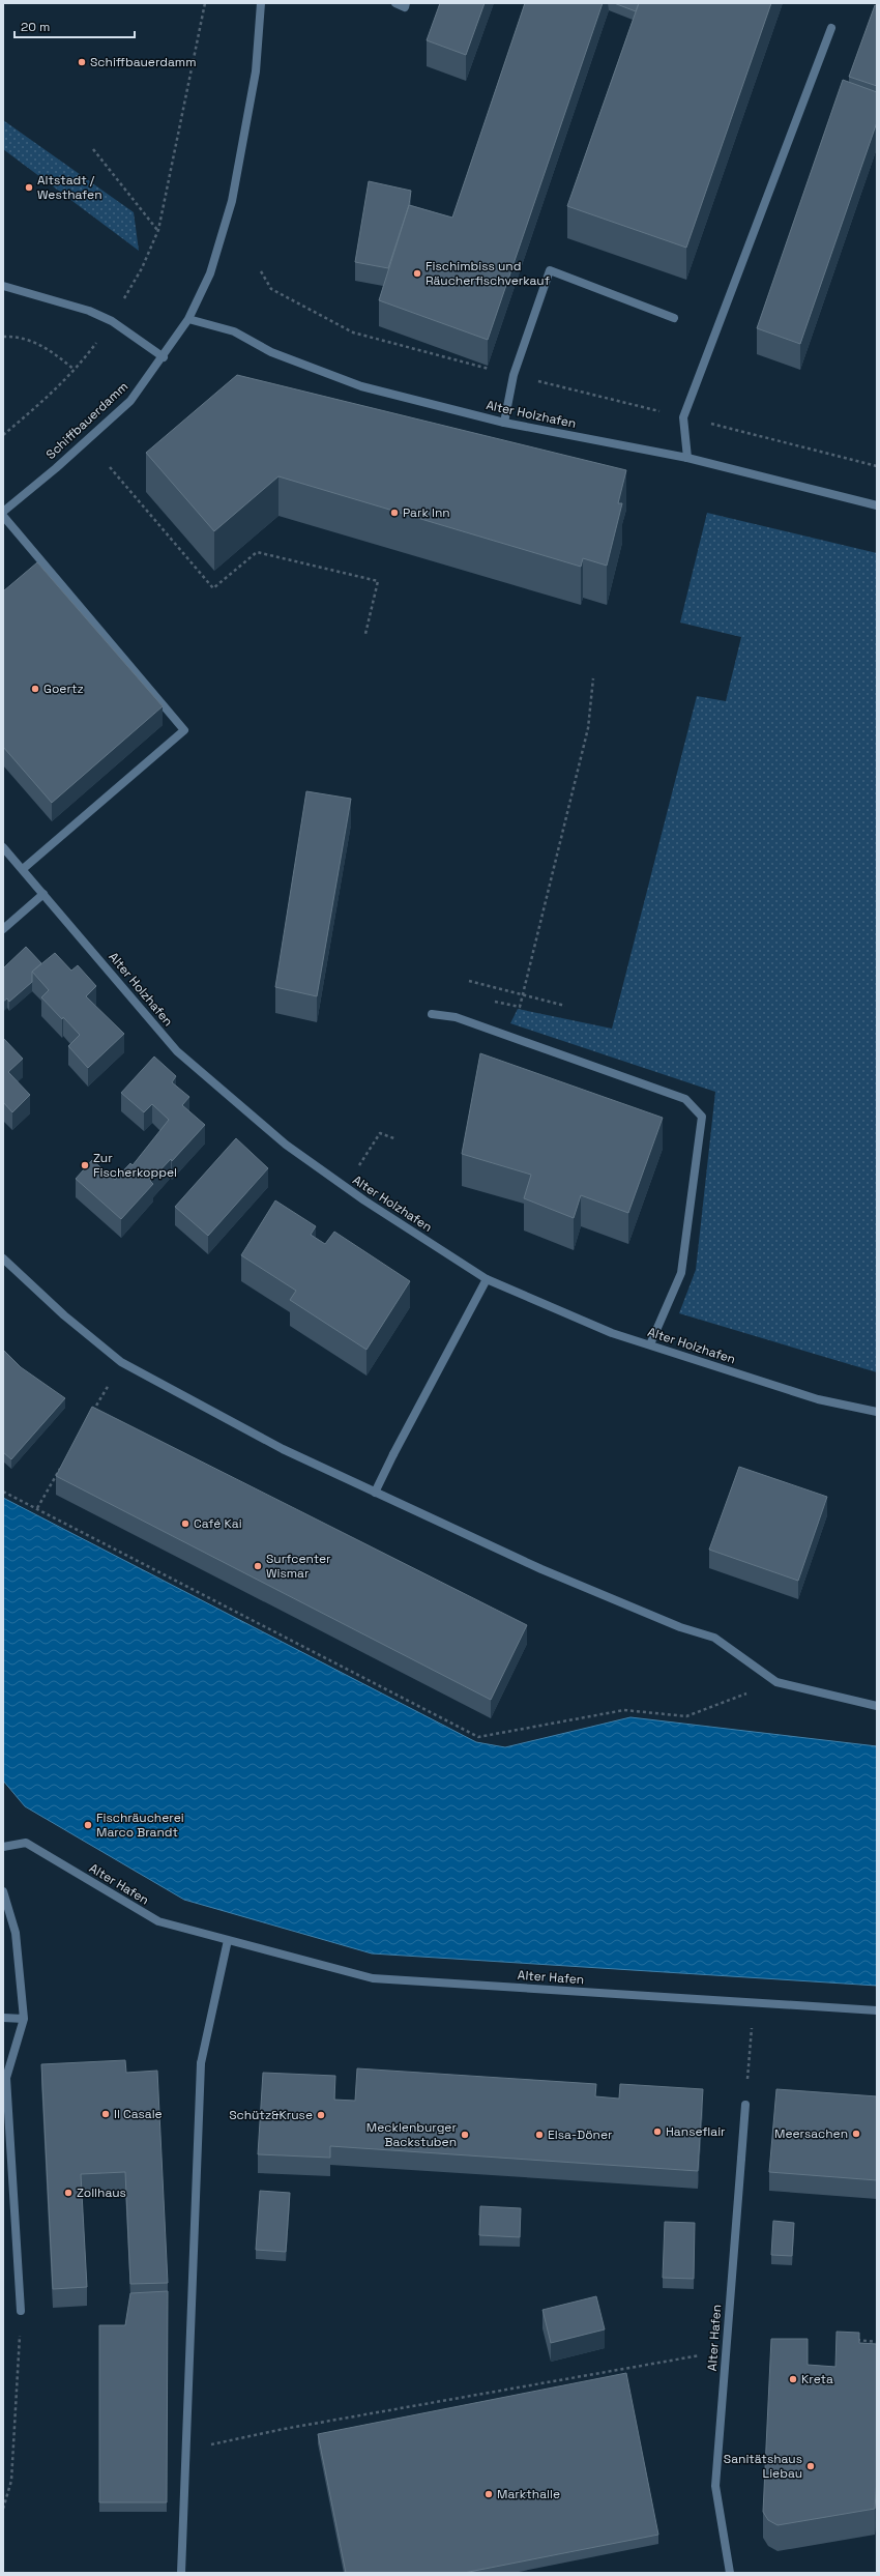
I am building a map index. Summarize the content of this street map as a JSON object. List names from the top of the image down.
{
  "streets": {
    "street": ["Alter Holzhafen", "Schiffbauerdamm", "Alter Hafen"]
  },
  "crossings": [
    ["Alter Holzhafen", "Schiffbauerdamm"]
  ],
  "places": [
    "Schiffbauerdamm",
    "Altstadt / Westhafen",
    "Fischimbiss und Räucherfischverkauf",
    "Park Inn",
    "Goertz",
    "Zur Fischerkoppel",
    "Café Kai",
    "Surfcenter Wismar",
    "Fischräucherei Marco Brandt",
    "Il Casale",
    "Schütz&Kruse",
    "Hanseflair",
    "Meersachen",
    "Mecklenburger Backstuben",
    "Elsa-Döner",
    "Zollhaus",
    "Kreta",
    "Sanitätshaus Liebau",
    "Markthalle"
  ],
  "scale_bar": "20 m"
}
